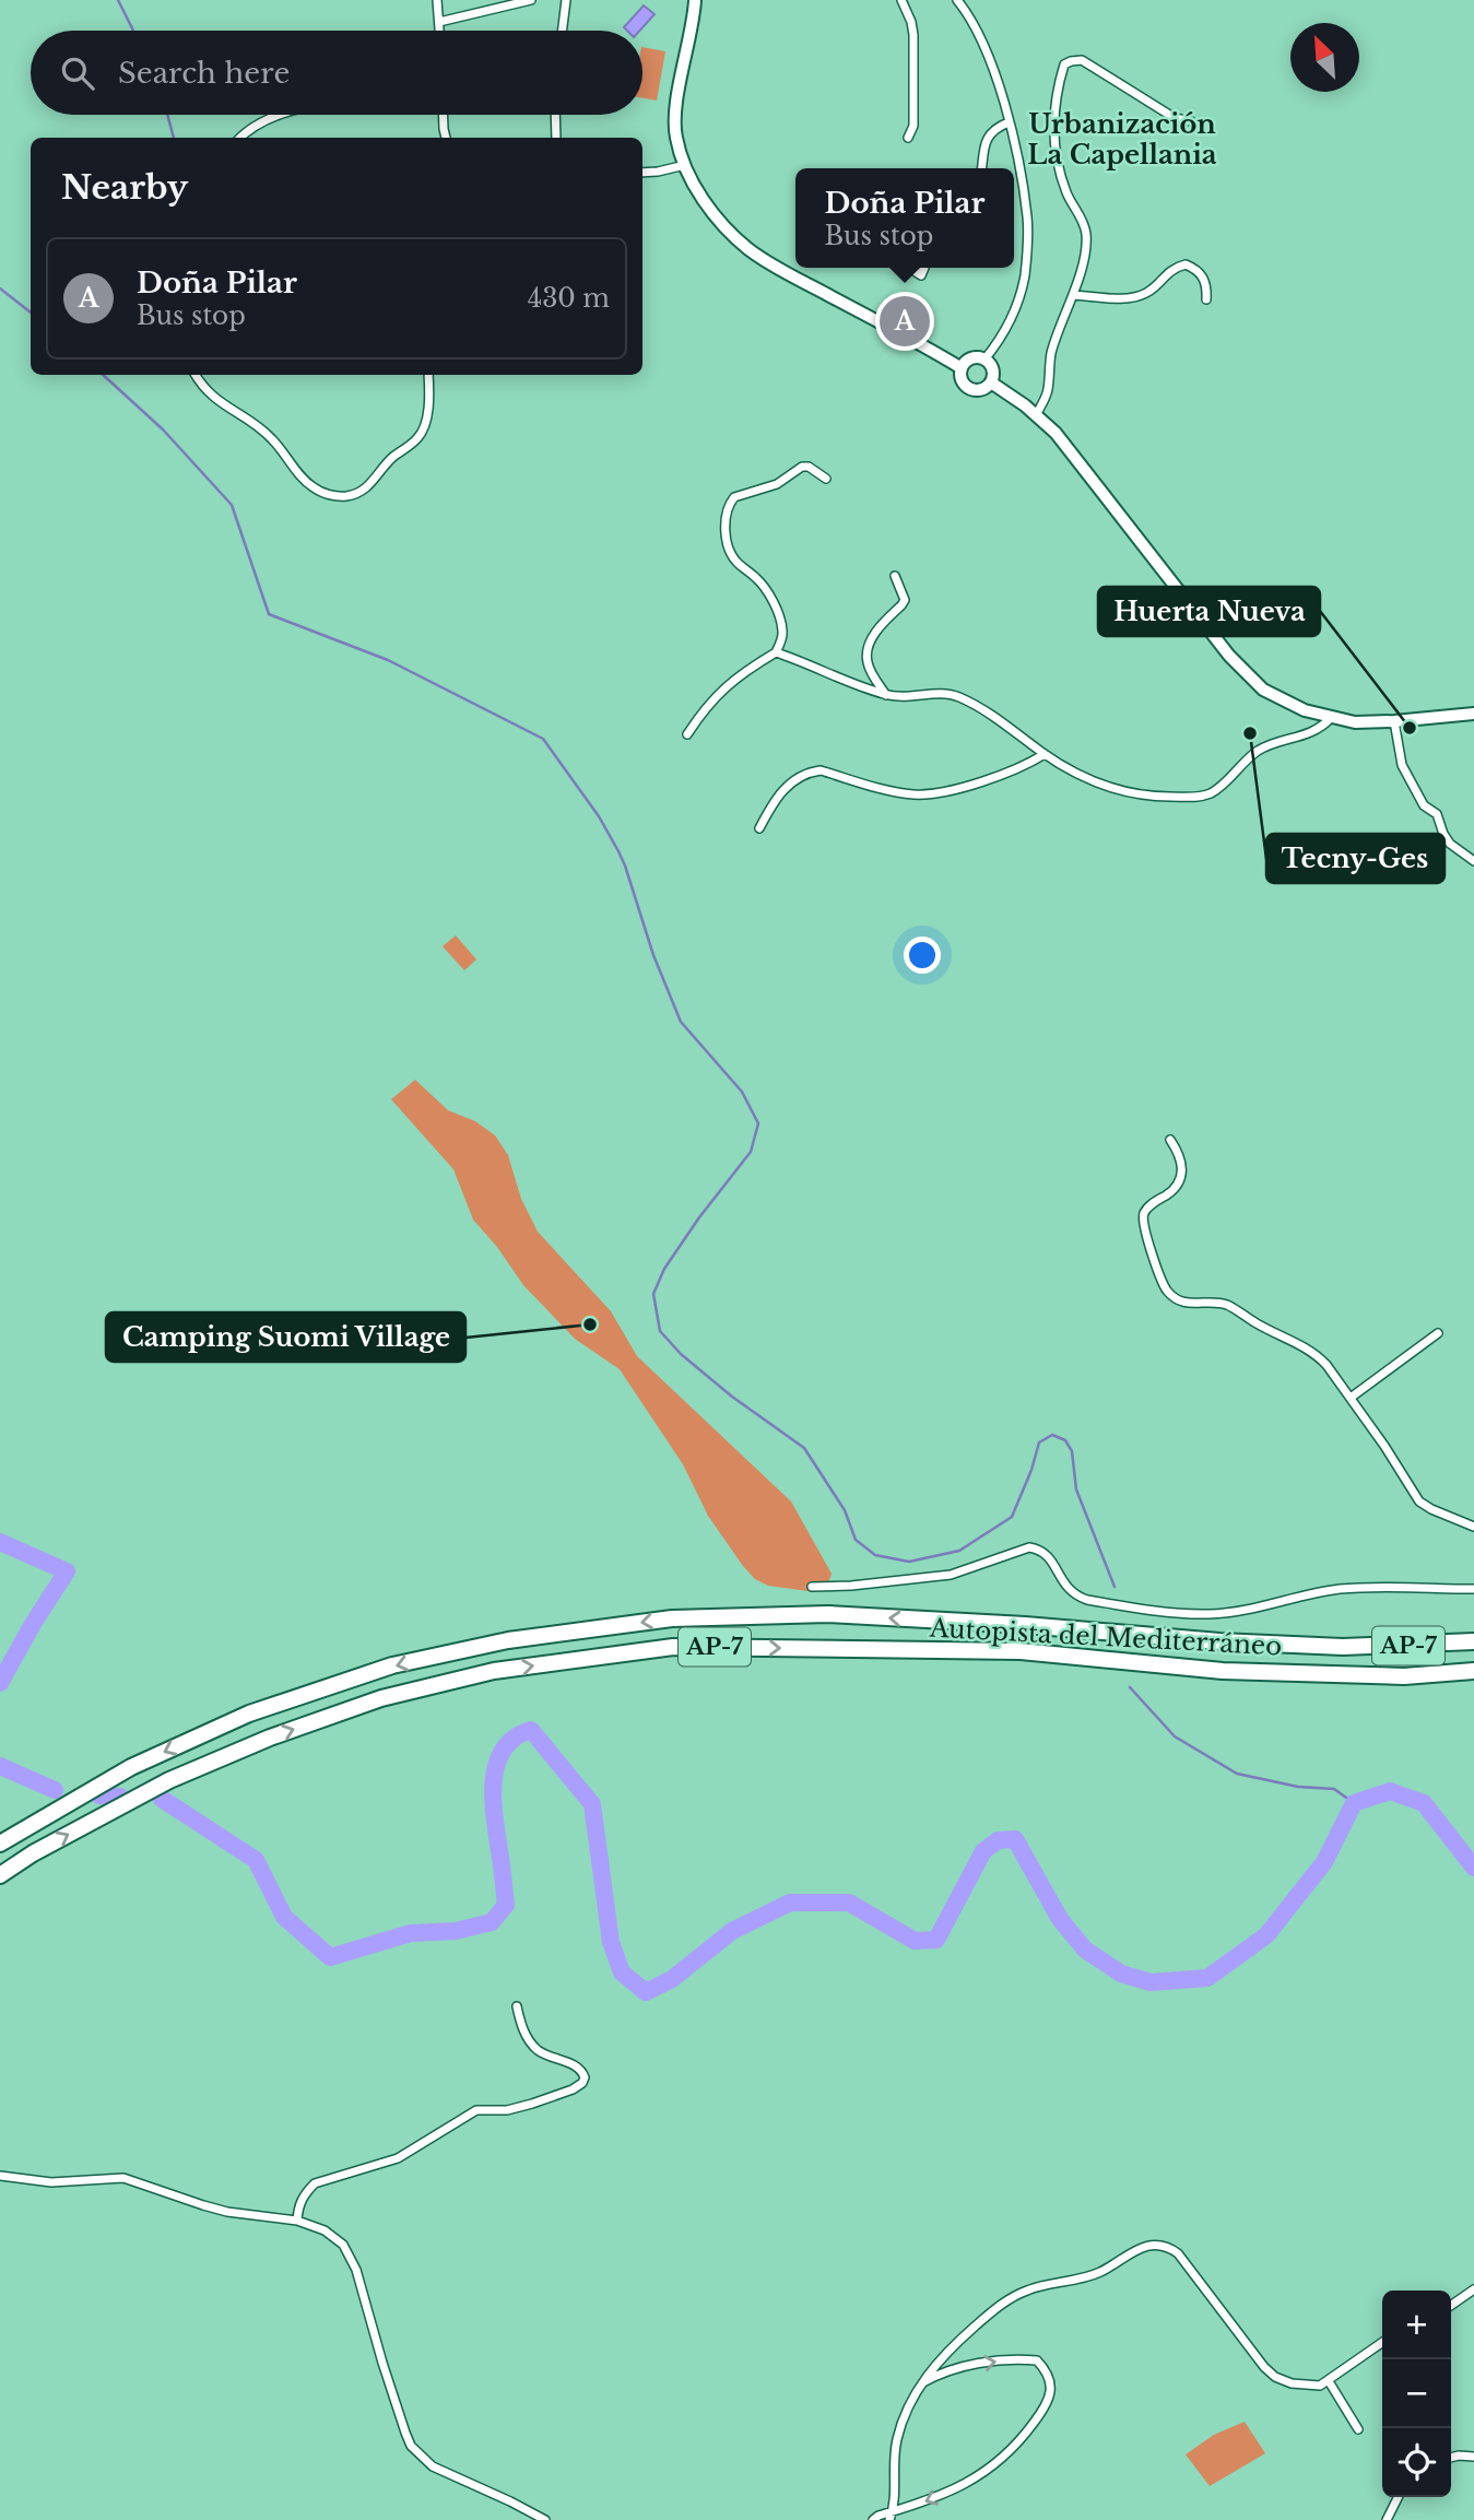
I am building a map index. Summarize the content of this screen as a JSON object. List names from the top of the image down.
{
  "streets": {
    "highway": ["Autopista del Mediterráneo", "AP-7"]
  },
  "districts": ["Urbanización La Capellania"],
  "places": ["Huerta Nueva", "Tecny-Ges", "Camping Suomi Village"],
  "north": "top left",
  "page": {
    "search": "Search here",
    "heading": "Nearby",
    "popup": ["Doña Pilar", "Bus stop"],
    "list": [
      {
        "mark": "A",
        "name": "Doña Pilar",
        "note": "Bus stop",
        "value": "430 m"
      }
    ],
    "pins": "A",
    "map_buttons": ["+", "−"]
  }
}
